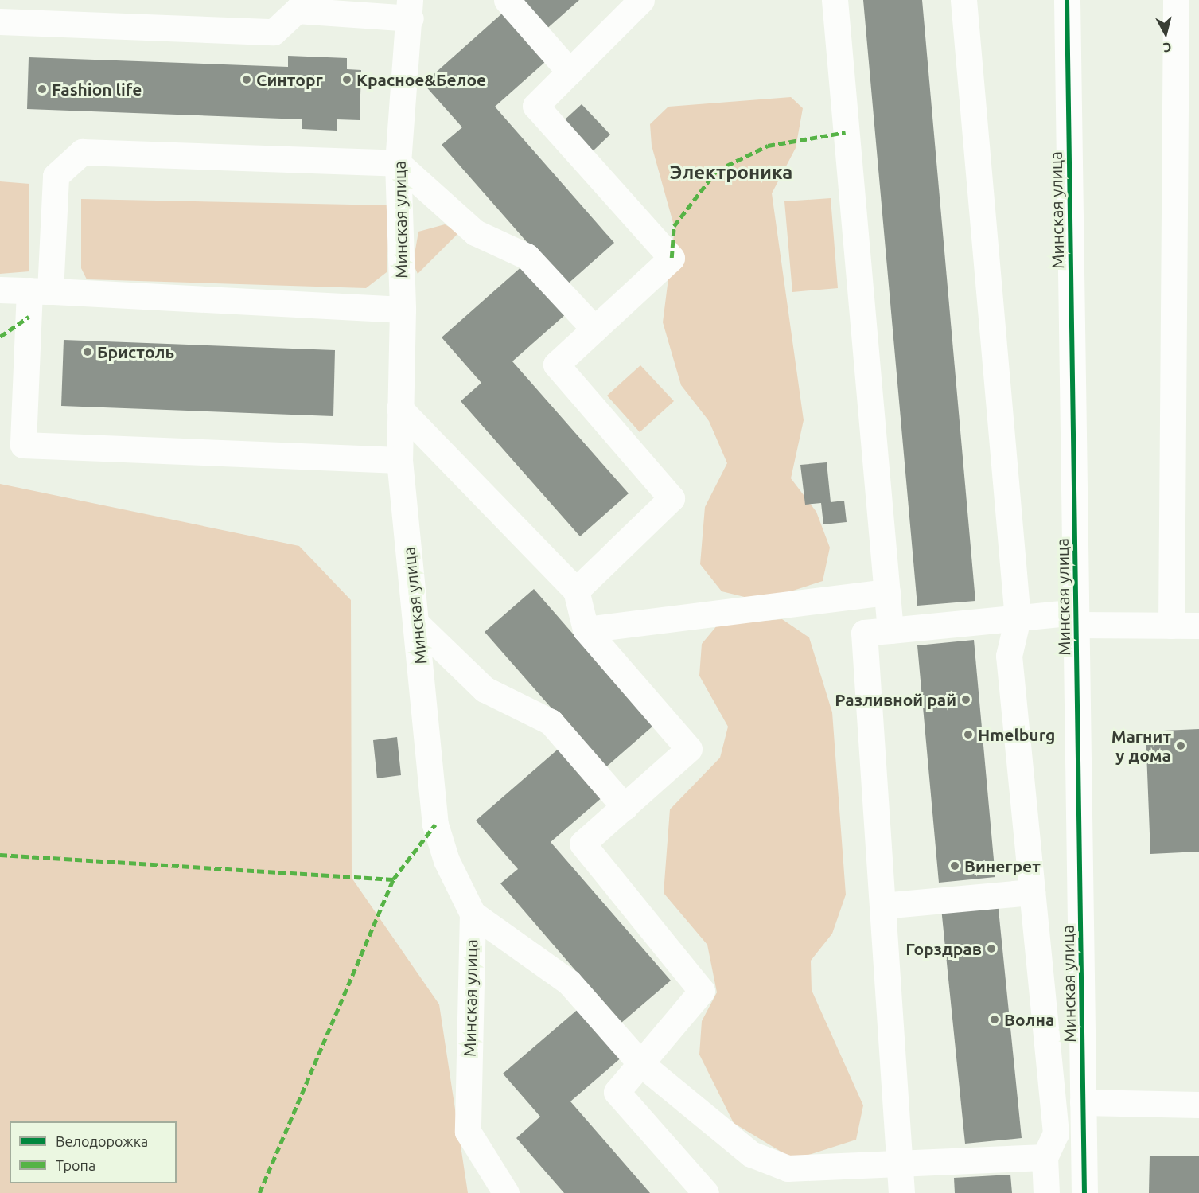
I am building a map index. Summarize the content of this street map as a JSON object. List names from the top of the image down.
{
  "streets": {
    "street": ["Минская улица"]
  },
  "districts": ["Электроника"],
  "places": [
    "Синторг",
    "Красное&Белое",
    "Fashion life",
    "Бристоль",
    "Разливной рай",
    "Hmelburg",
    "Магнит у дома",
    "Винегрет",
    "Горздрав",
    "Волна"
  ],
  "legend": ["Велодорожка", "Тропа"],
  "north": "bottom"
}
